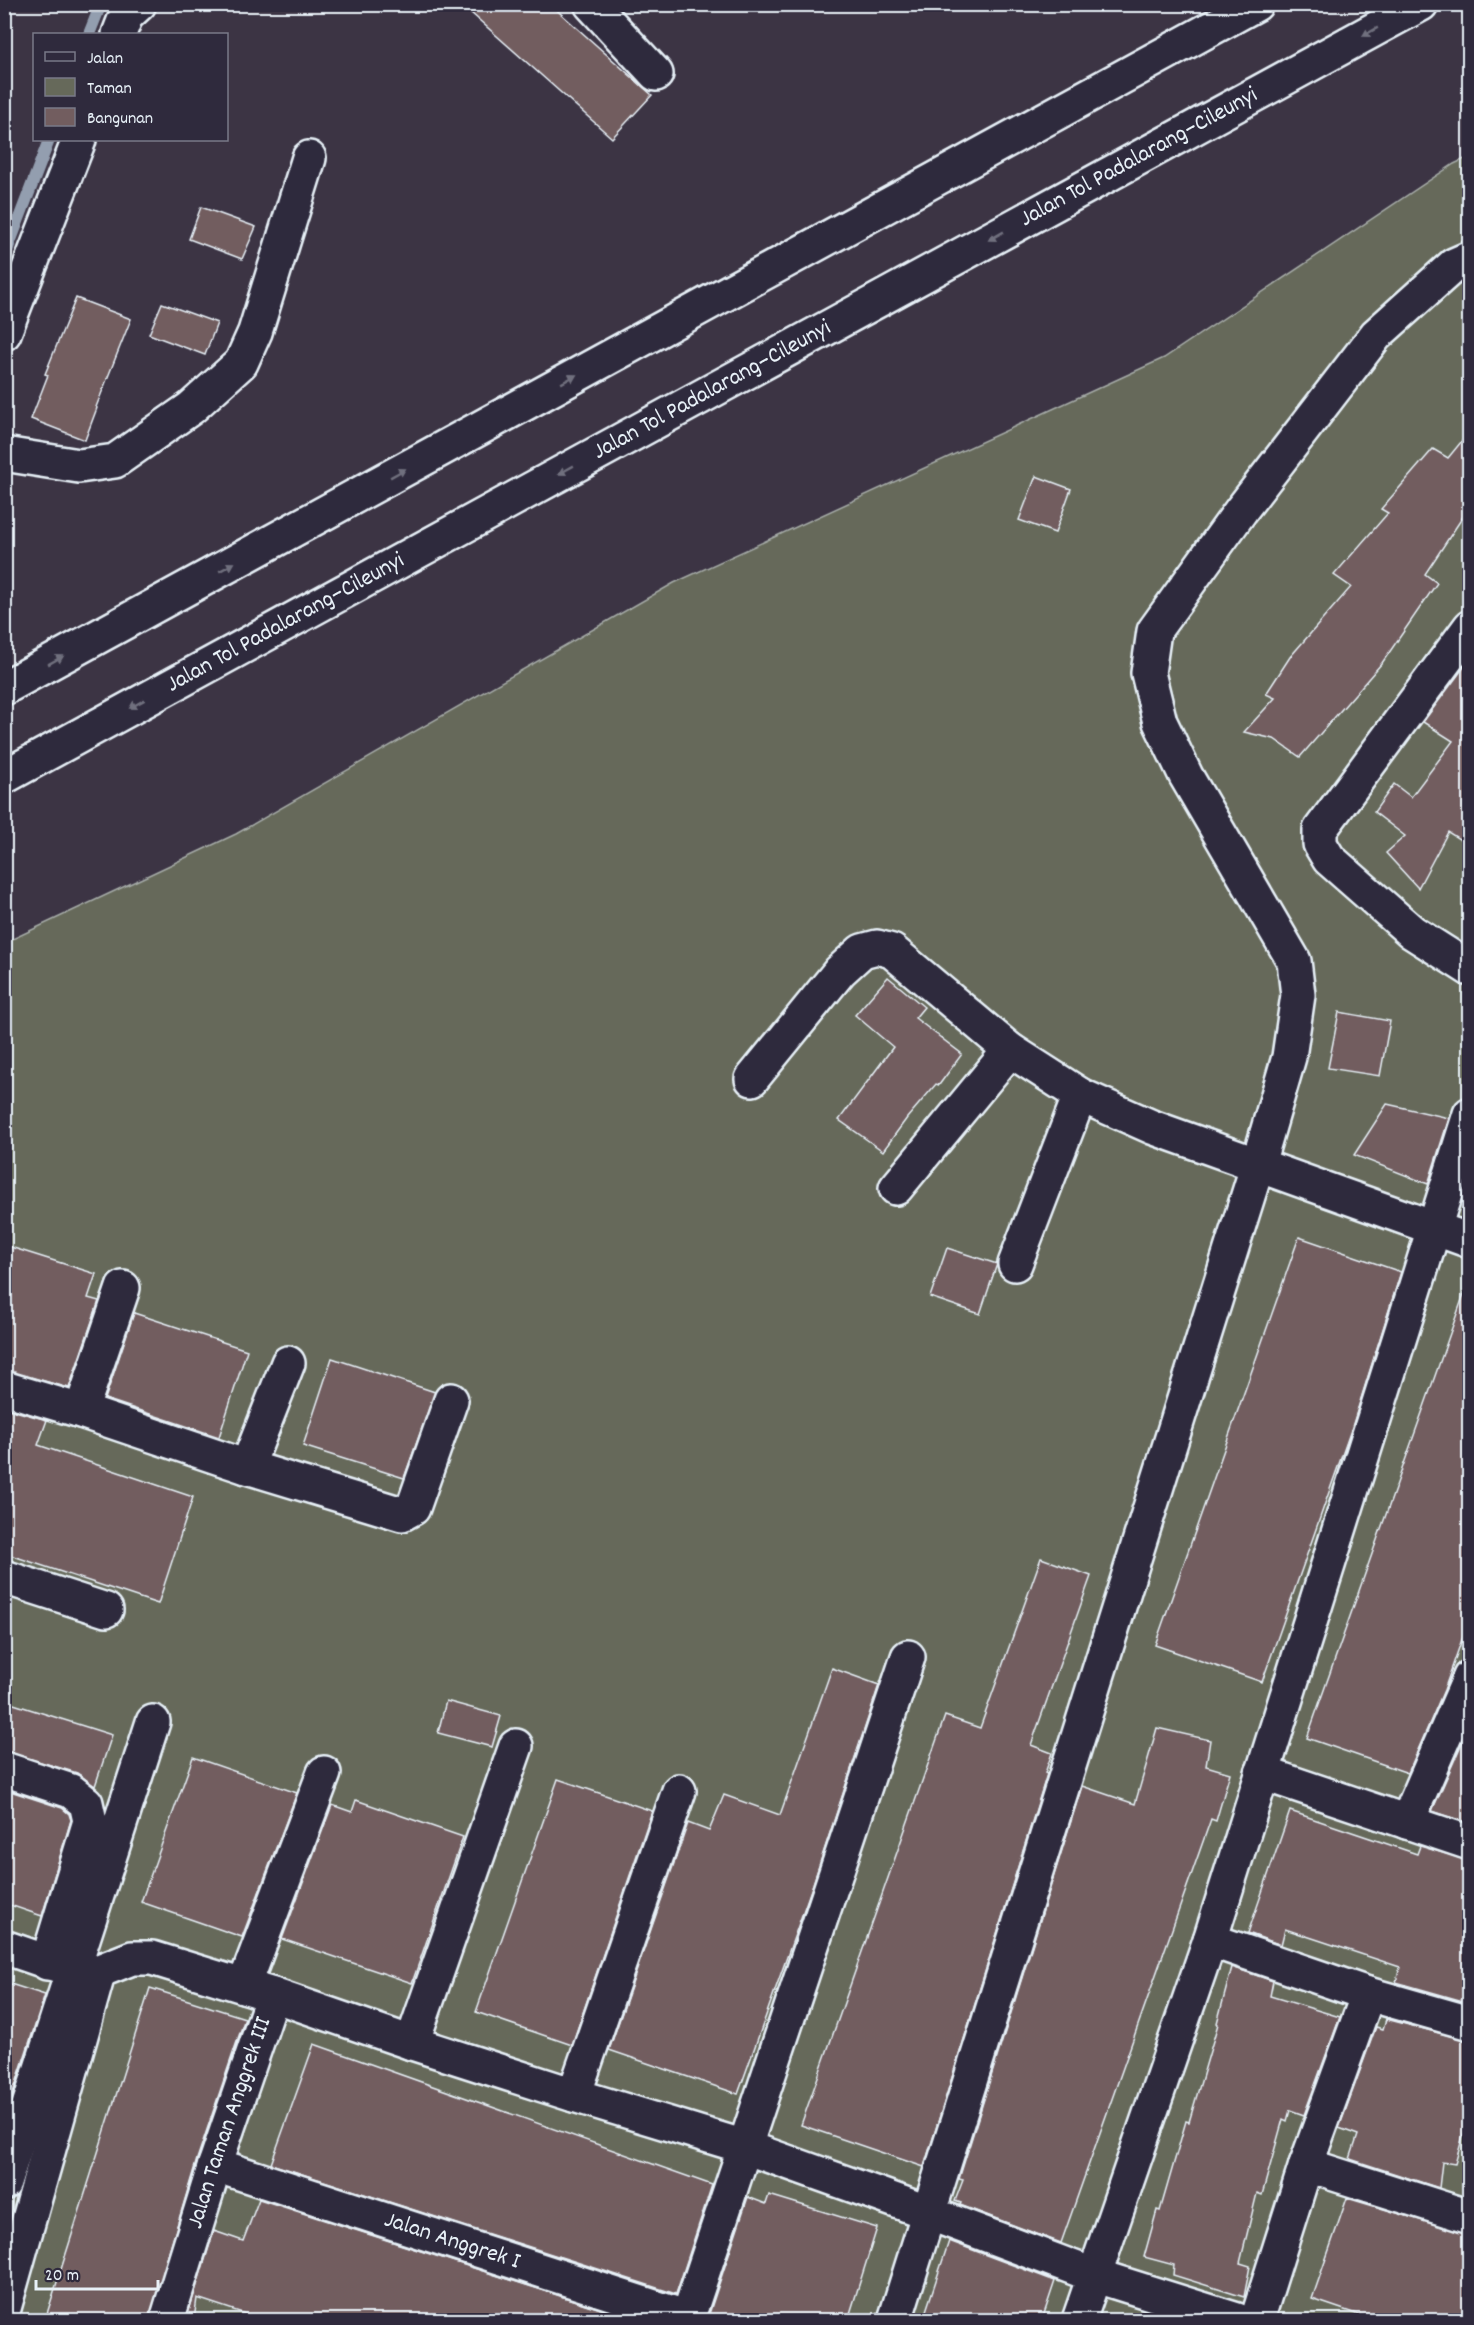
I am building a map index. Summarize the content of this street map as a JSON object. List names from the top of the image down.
{
  "streets": {
    "main road": ["Jalan Tol Padalarang–Cileunyi", "Jalan Taman Anggrek III", "Jalan Anggrek I"]
  },
  "crossings": [
    ["Jalan Taman Anggrek III", "Jalan Anggrek I"]
  ],
  "legend": ["Jalan", "Taman", "Bangunan"],
  "scale_bar": "20 m"
}
